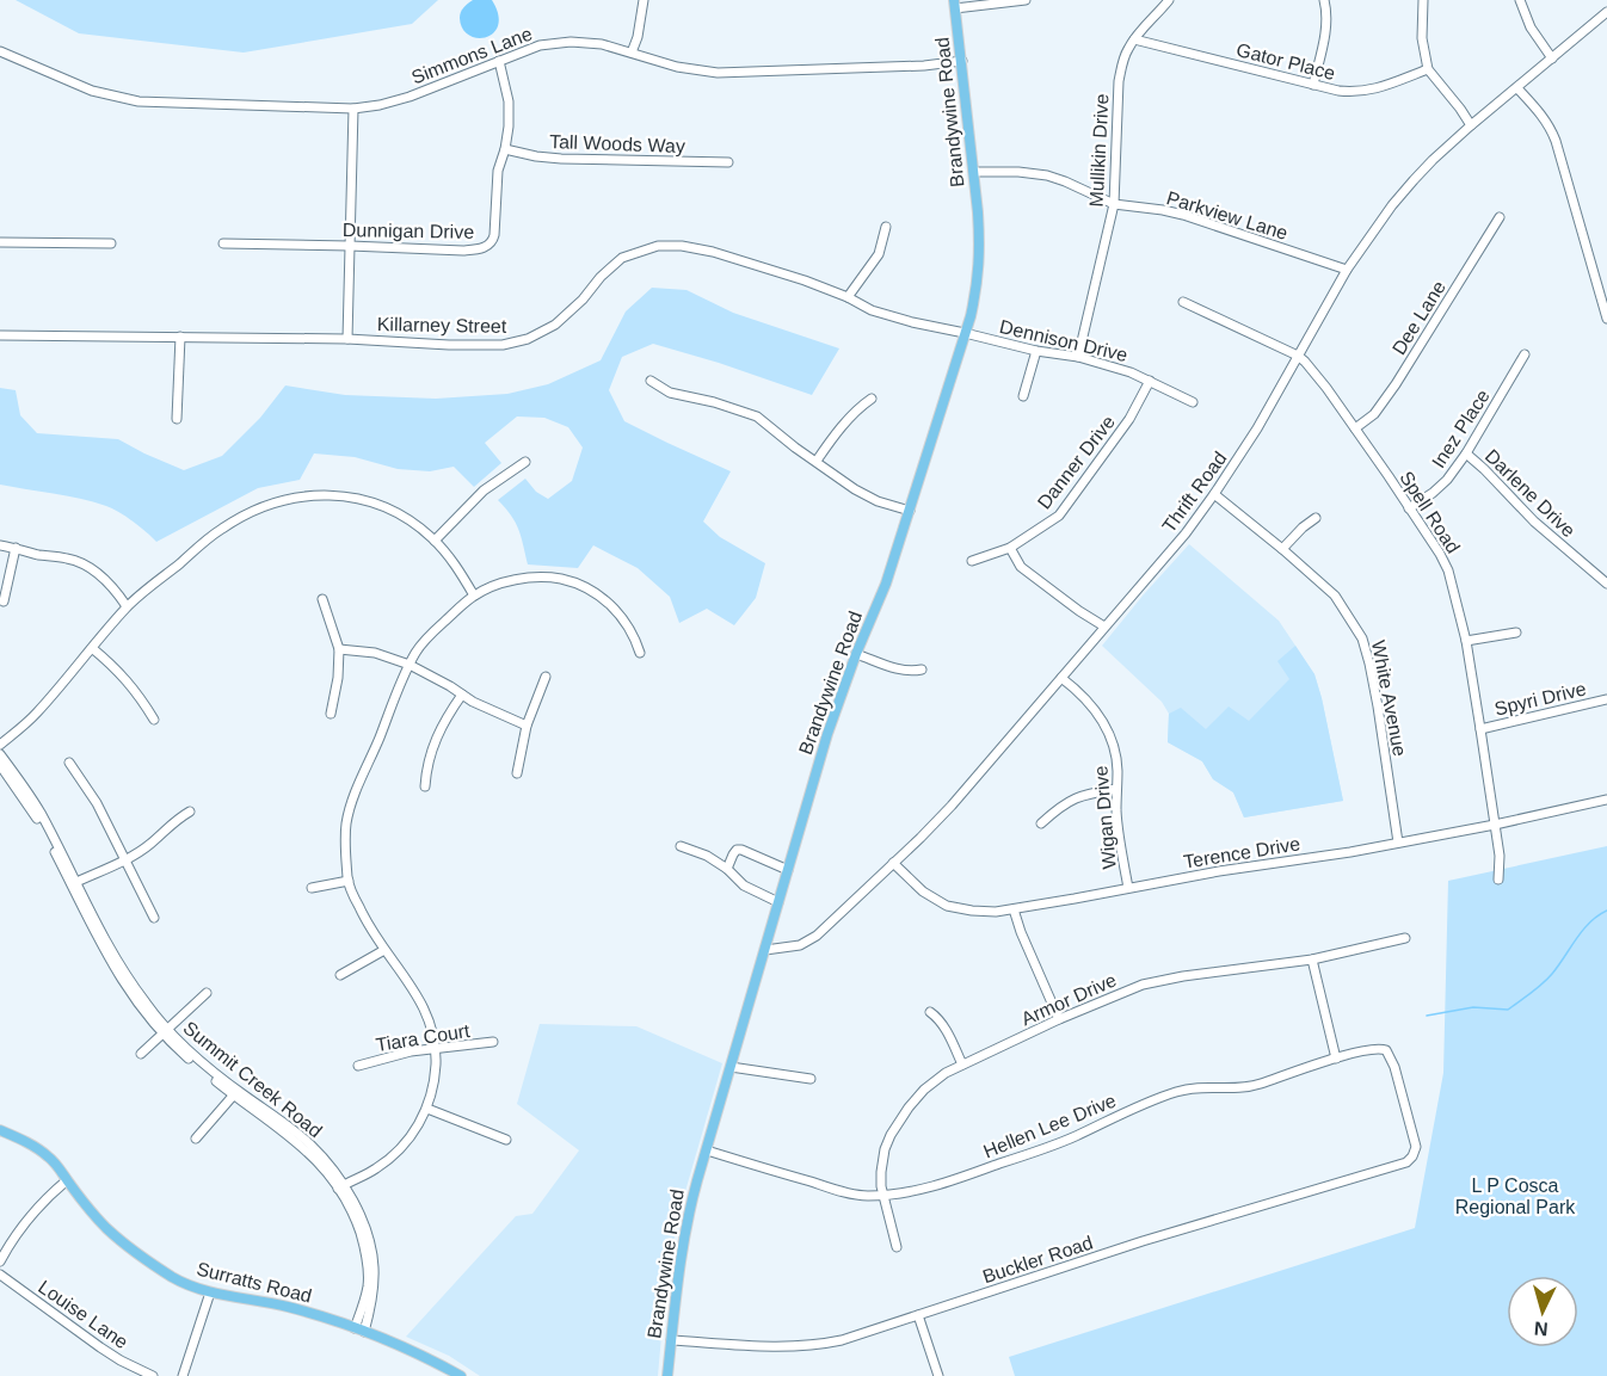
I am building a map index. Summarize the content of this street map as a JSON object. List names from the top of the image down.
{
  "streets": {
    "main road": ["Brandywine Road", "Surratts Road"],
    "street": [
      "Simmons Lane",
      "Gator Place",
      "Tall Woods Way",
      "Mullikin Drive",
      "Parkview Lane",
      "Dunnigan Drive",
      "Dee Lane",
      "Killarney Street",
      "Dennison Drive",
      "Inez Place",
      "Danner Drive",
      "Thrift Road",
      "Darlene Drive",
      "Spell Road",
      "White Avenue",
      "Spyri Drive",
      "Wigan Drive",
      "Terence Drive",
      "Armor Drive",
      "Tiara Court",
      "Summit Creek Road",
      "Hellen Lee Drive",
      "Buckler Road",
      "Louise Lane"
    ]
  },
  "crossings": [
    ["Simmons Lane", "Brandywine Road"],
    ["Simmons Lane", "Dunnigan Drive"],
    ["Gator Place", "Mullikin Drive"],
    ["Brandywine Road", "Parkview Lane"],
    ["Brandywine Road", "Killarney Street"],
    ["Brandywine Road", "Dennison Drive"],
    ["Brandywine Road", "Thrift Road"],
    ["Brandywine Road", "Hellen Lee Drive"],
    ["Brandywine Road", "Buckler Road"],
    ["Tall Woods Way", "Dunnigan Drive"],
    ["Mullikin Drive", "Parkview Lane"],
    ["Mullikin Drive", "Dennison Drive"],
    ["Parkview Lane", "Thrift Road"],
    ["Dee Lane", "Spell Road"],
    ["Killarney Street", "Dennison Drive"],
    ["Dennison Drive", "Danner Drive"],
    ["Inez Place", "Darlene Drive"],
    ["Inez Place", "Spell Road"],
    ["Thrift Road", "Spell Road"],
    ["Thrift Road", "White Avenue"],
    ["Thrift Road", "Wigan Drive"],
    ["Thrift Road", "Terence Drive"],
    ["Spell Road", "Spyri Drive"],
    ["Spell Road", "Terence Drive"],
    ["White Avenue", "Terence Drive"],
    ["Wigan Drive", "Terence Drive"],
    ["Armor Drive", "Hellen Lee Drive"],
    ["Summit Creek Road", "Surratts Road"],
    ["Hellen Lee Drive", "Buckler Road"]
  ],
  "parks": ["L P Cosca Regional Park"],
  "north": "bottom"
}
